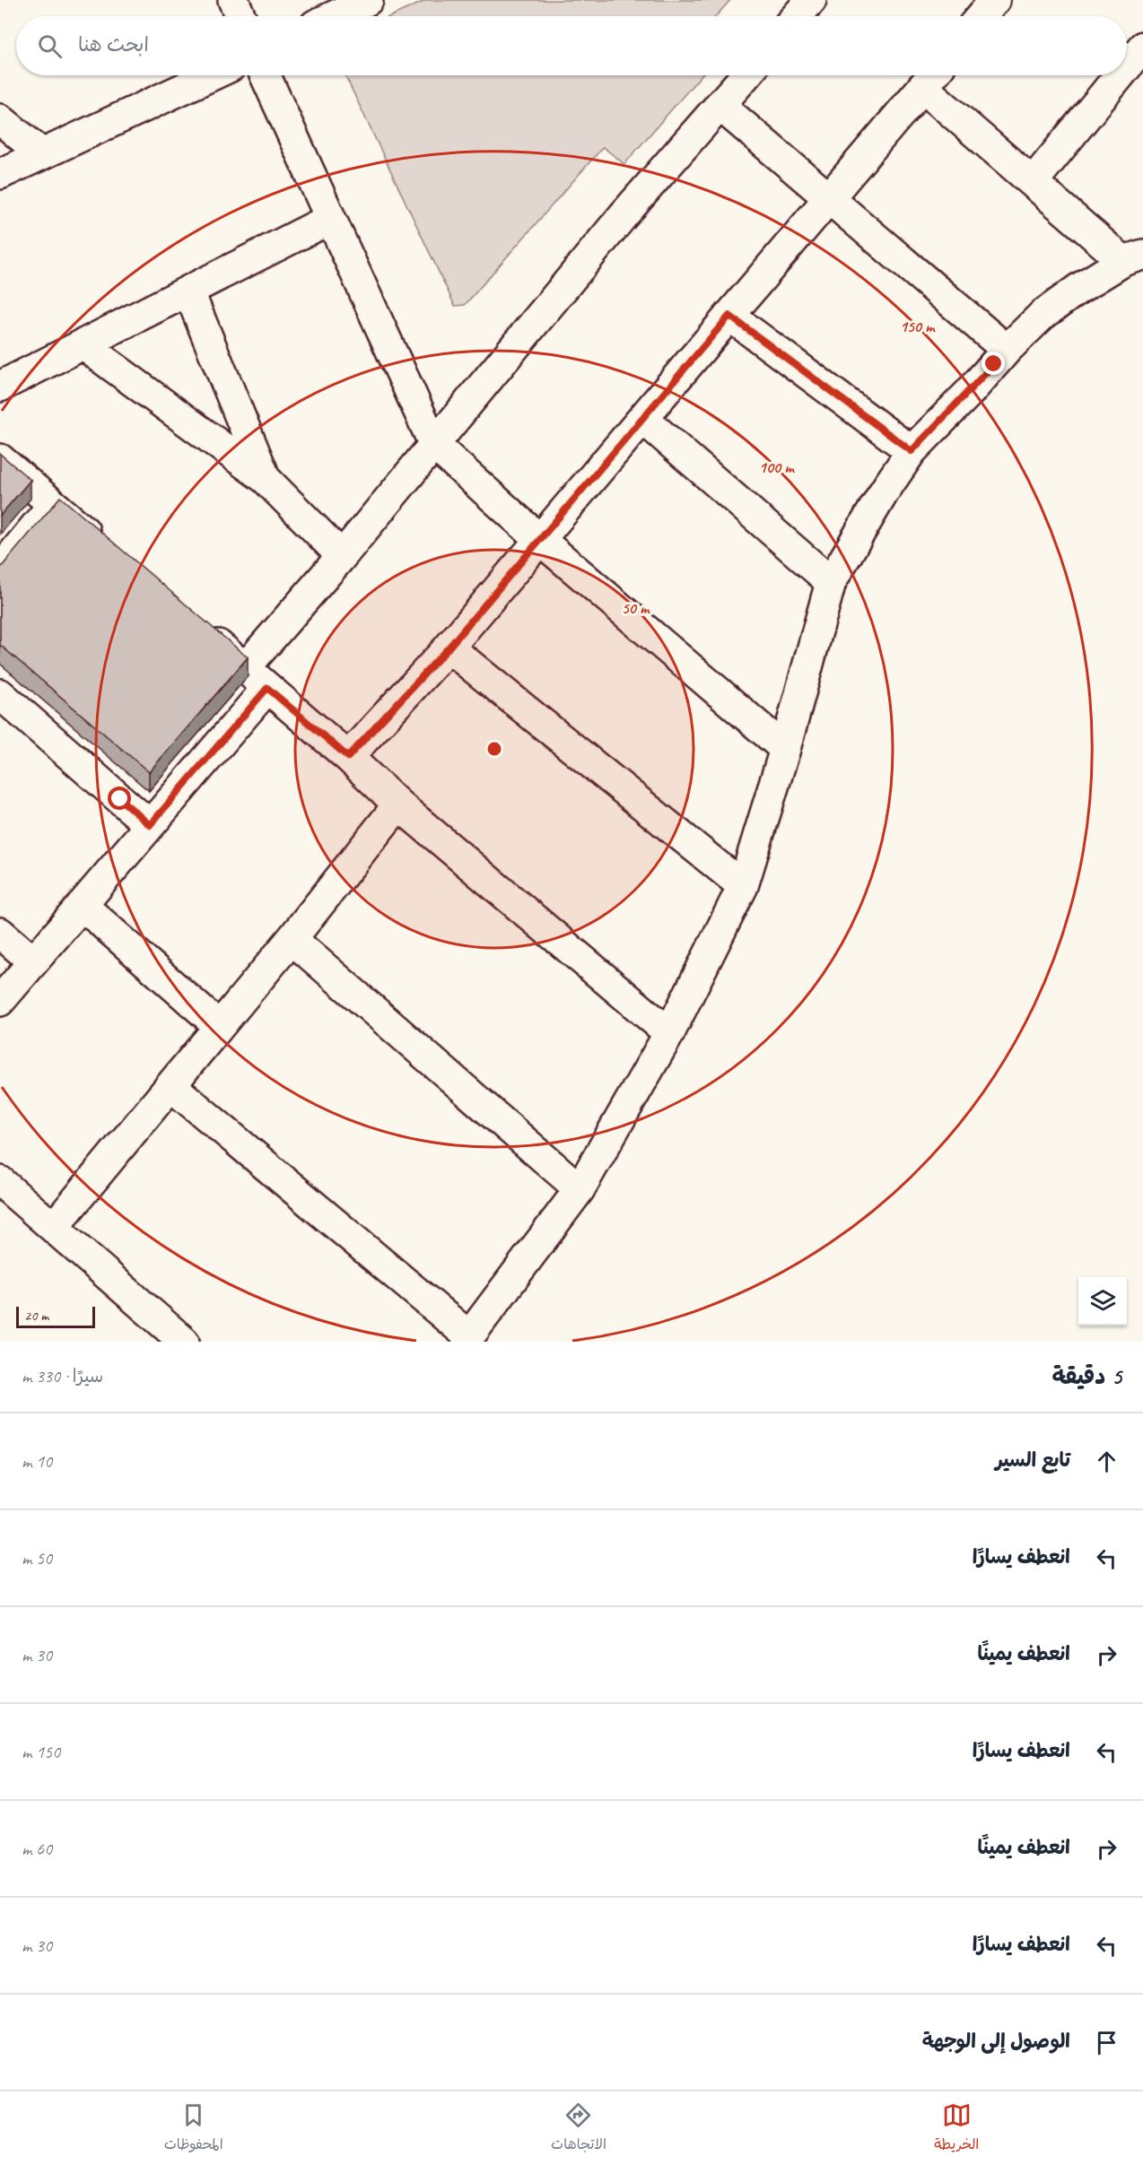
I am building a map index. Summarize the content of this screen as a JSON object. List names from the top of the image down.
{
  "scale_bar": "20 m",
  "page": {
    "search": "ابحث هنا",
    "scale": "20 m",
    "heading": ["5 دقيقة", "سيرًا · 330 m"],
    "list": [
      ["تابع السير", "10 m"],
      ["انعطف يسارًا", "50 m"],
      ["انعطف يمينًا", "30 m"],
      ["انعطف يسارًا", "150 m"],
      ["انعطف يمينًا", "60 m"],
      ["انعطف يسارًا", "30 m"],
      "الوصول إلى الوجهة"
    ],
    "nav": ["الخريطة", "الاتجاهات", "المحفوظات"]
  },
  "rings": ["150 m", "100 m", "50 m"]
}
